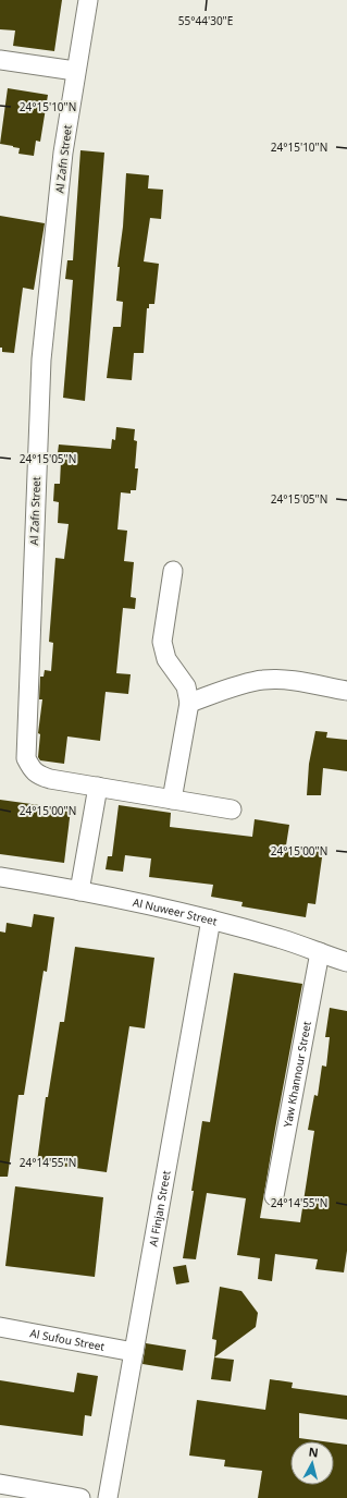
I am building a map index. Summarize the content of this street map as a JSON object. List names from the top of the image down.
{
  "streets": {
    "street": [
      "Al Zafn Street",
      "Al Nuweer Street",
      "Yaw Khannour Street",
      "Al Finjan Street",
      "Al Sufou Street"
    ]
  },
  "crossings": [
    ["Al Nuweer Street", "Yaw Khannour Street"],
    ["Al Nuweer Street", "Al Finjan Street"],
    ["Al Finjan Street", "Al Sufou Street"]
  ],
  "north": "top",
  "coordinates": [
    "55°44'30\"E",
    "24°15'10\"N",
    "24°15'05\"N",
    "24°15'00\"N",
    "24°14'55\"N"
  ]
}
